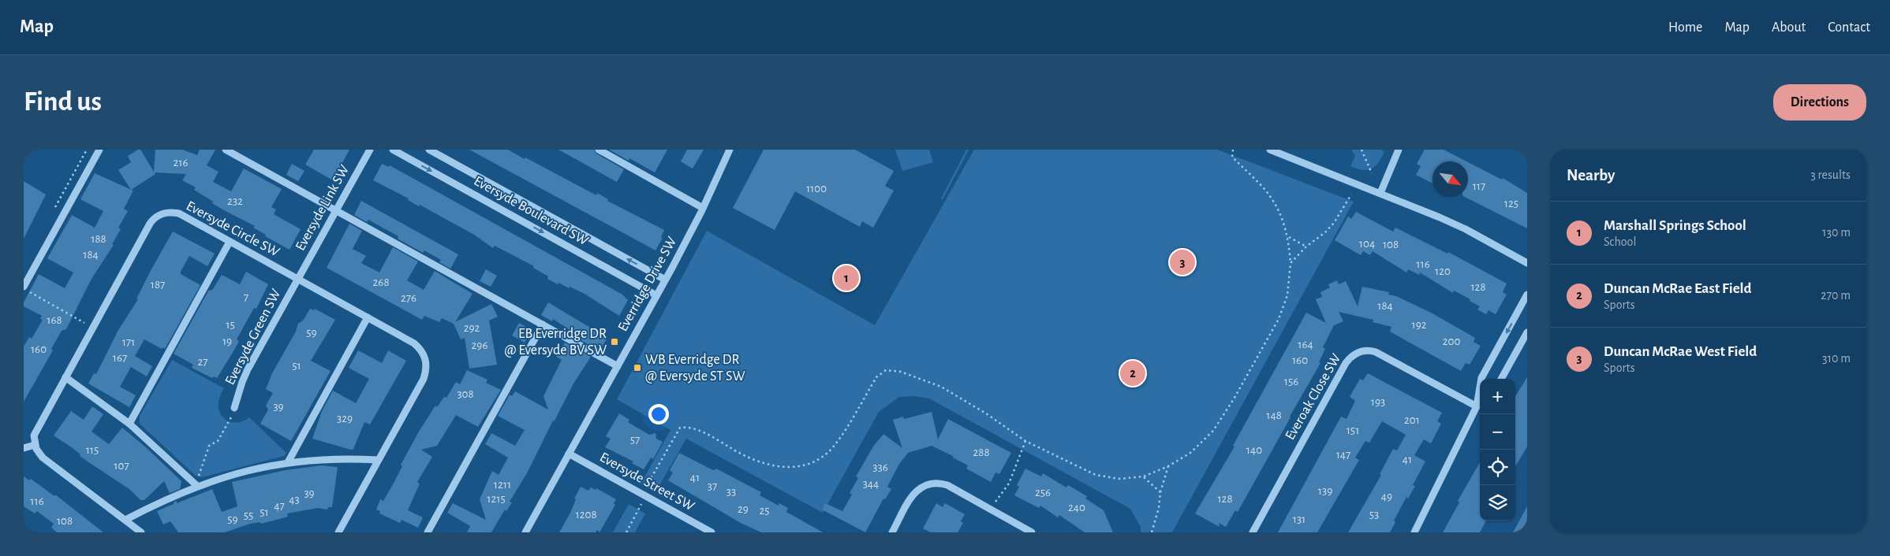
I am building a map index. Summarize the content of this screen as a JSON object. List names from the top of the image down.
{
  "streets": {
    "street": [
      "Eversyde Link SW",
      "Eversyde Boulevard SW",
      "Eversyde Circle SW",
      "Everridge Drive SW",
      "Eversyde Green SW",
      "Everoak Close SW",
      "Eversyde Street SW"
    ]
  },
  "crossings": [
    ["Eversyde Link SW", "Eversyde Circle SW"],
    ["Eversyde Link SW", "Eversyde Green SW"],
    ["Eversyde Boulevard SW", "Everridge Drive SW"],
    ["Eversyde Circle SW", "Eversyde Green SW"],
    ["Everridge Drive SW", "Eversyde Street SW"]
  ],
  "places": {
    "transit": ["EB Everridge DR @ Eversyde BV SW", "WB Everridge DR @ Eversyde ST SW"]
  },
  "house_numbers": [
    "216",
    "117",
    "1100",
    "232",
    "125",
    "188",
    "104",
    "108",
    "184",
    "116",
    "120",
    "268",
    "187",
    "128",
    "7",
    "276",
    "184",
    "168",
    "15",
    "192",
    "292",
    "59",
    "19",
    "200",
    "171",
    "164",
    "296",
    "160",
    "167",
    "160",
    "27",
    "51",
    "156",
    "308",
    "193",
    "39",
    "148",
    "329",
    "201",
    "151",
    "57",
    "115",
    "140",
    "288",
    "147",
    "41",
    "107",
    "336",
    "41",
    "344",
    "1211",
    "37",
    "139",
    "33",
    "256",
    "39",
    "49",
    "1215",
    "128",
    "43",
    "116",
    "47",
    "240",
    "29",
    "25",
    "51",
    "1208",
    "53",
    "55",
    "59",
    "131",
    "108"
  ],
  "north": "bottom right",
  "page": {
    "header": "Map",
    "nav": [
      "Home",
      "Map",
      "About",
      "Contact"
    ],
    "buttons": "Directions",
    "title": "Find us",
    "heading": ["Nearby", "3 results"],
    "list": [
      {
        "mark": "1",
        "name": "Marshall Springs School",
        "note": "School",
        "value": "130 m"
      },
      {
        "mark": "2",
        "name": "Duncan McRae East Field",
        "note": "Sports",
        "value": "270 m"
      },
      {
        "mark": "3",
        "name": "Duncan McRae West Field",
        "note": "Sports",
        "value": "310 m"
      }
    ],
    "pins": ["3", "1", "2"],
    "map_buttons": ["+", "−"]
  }
}
